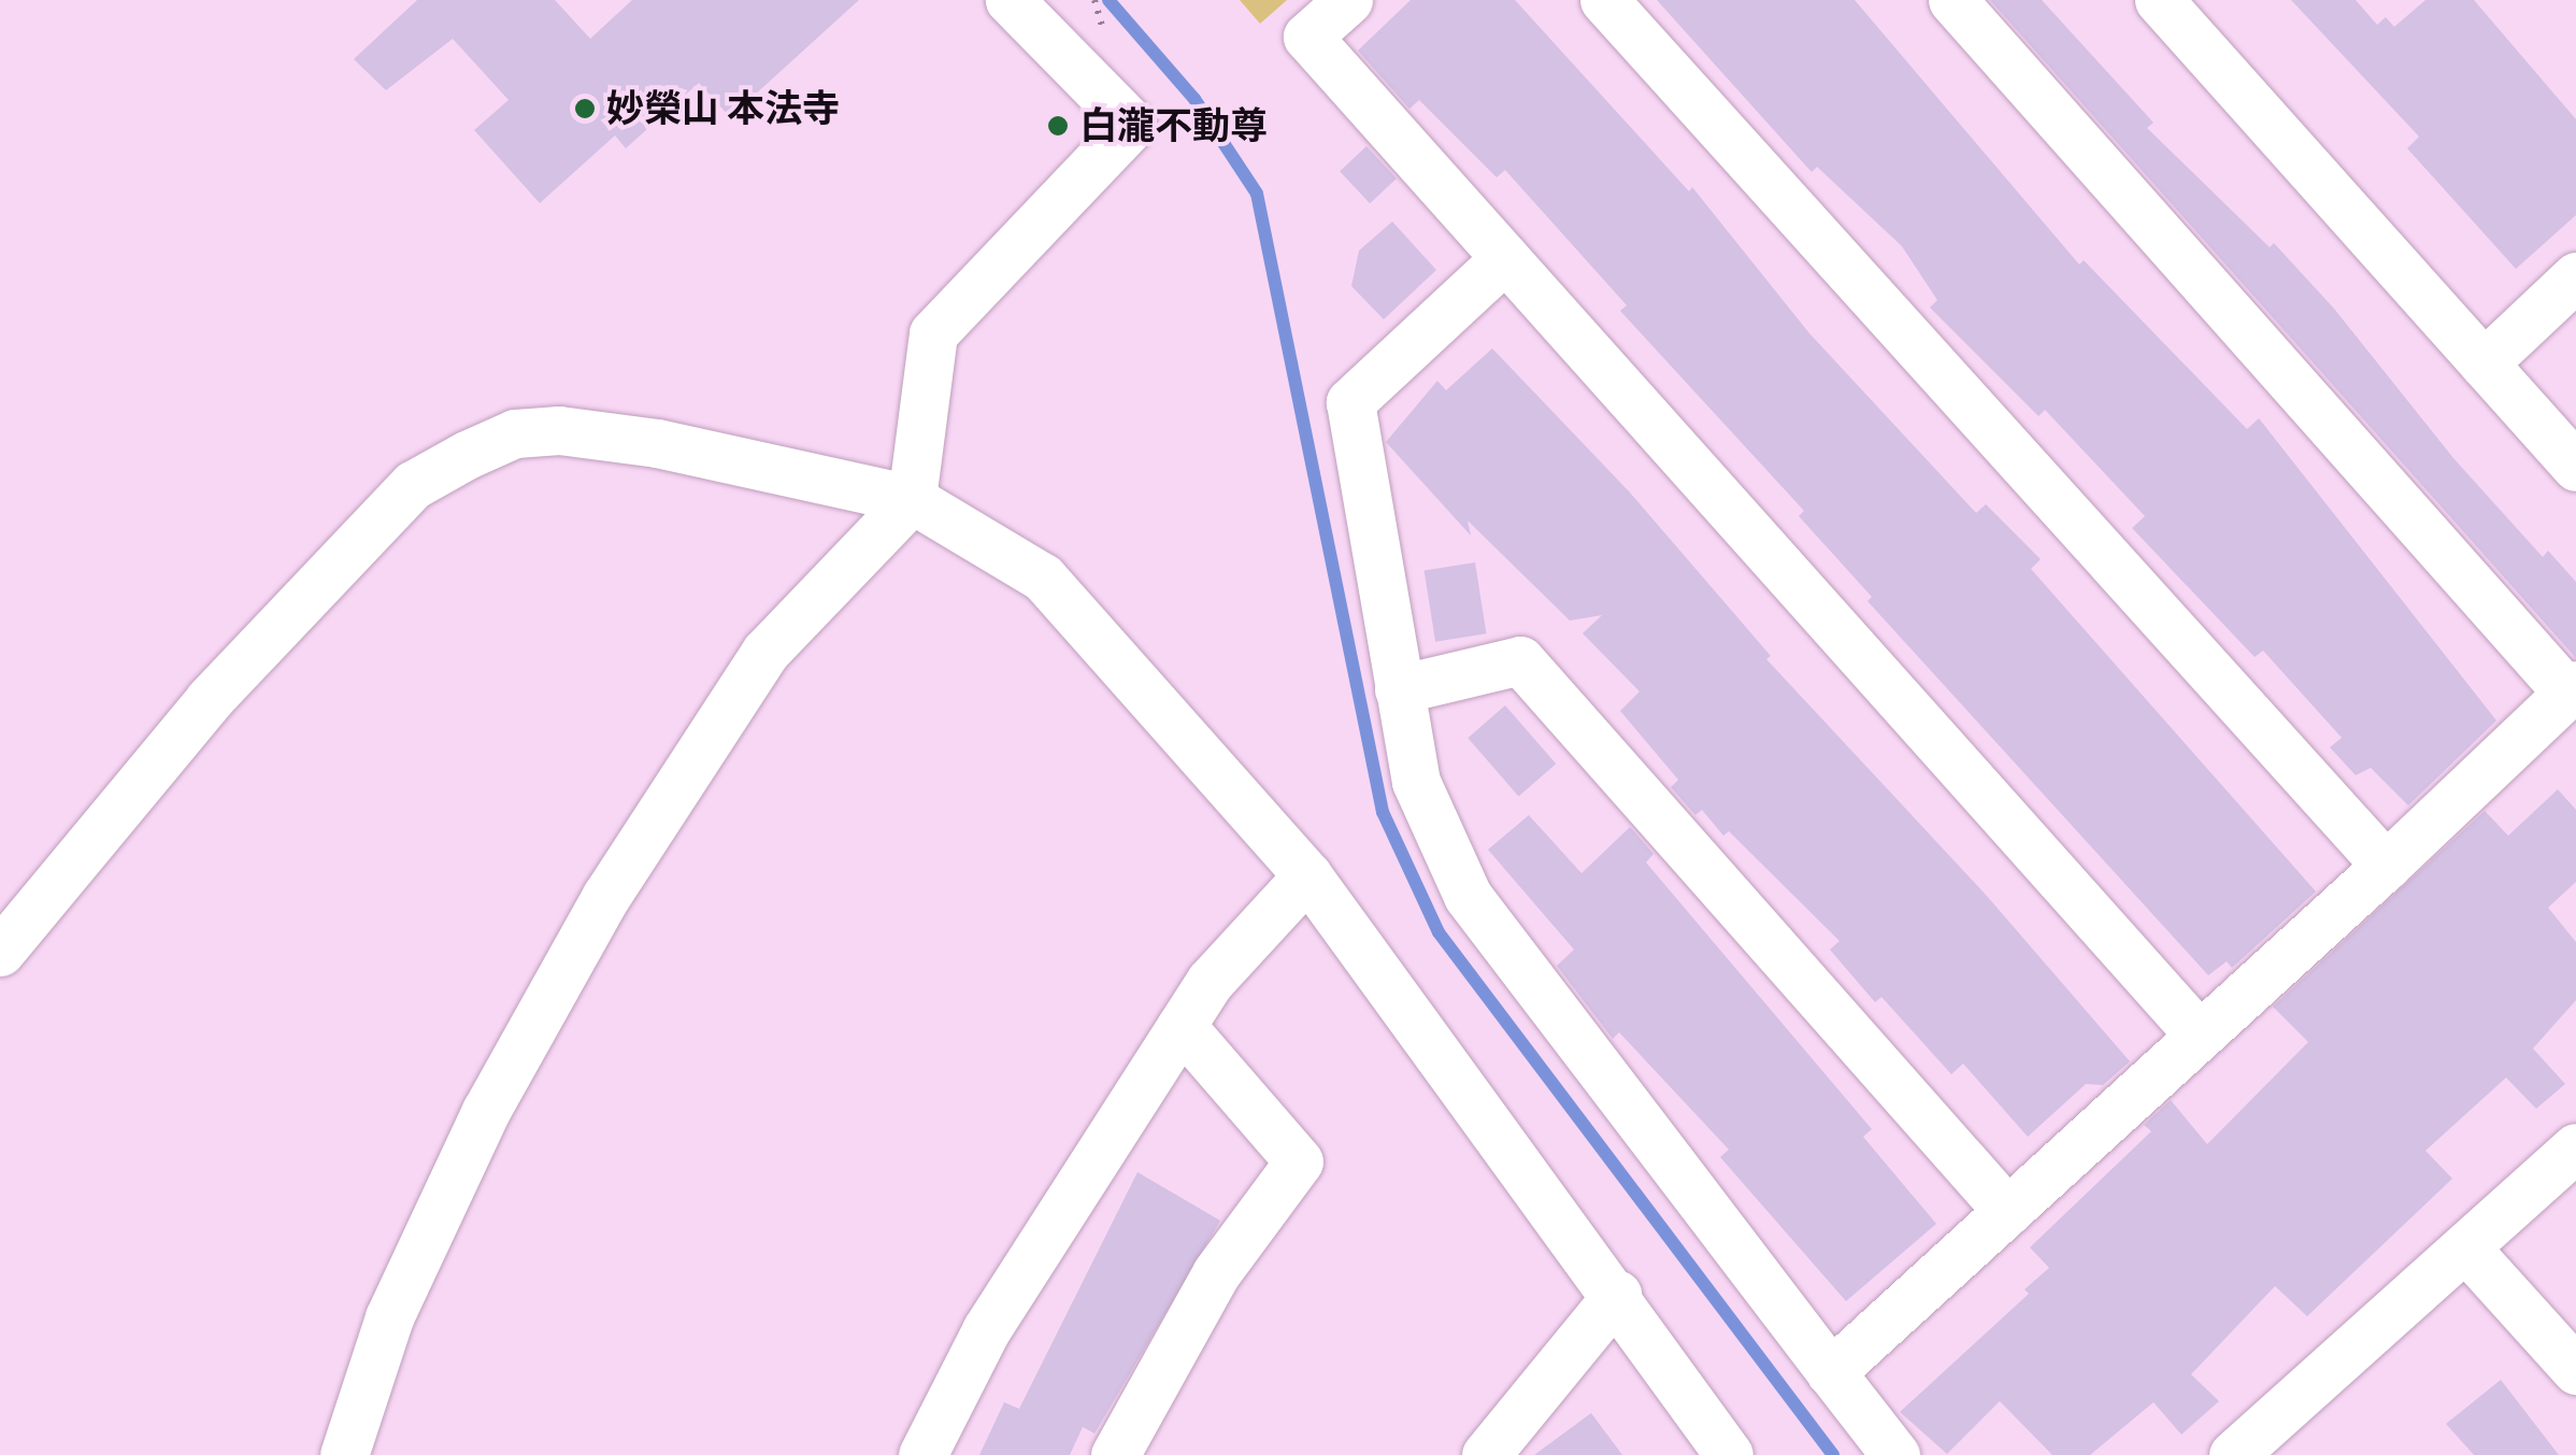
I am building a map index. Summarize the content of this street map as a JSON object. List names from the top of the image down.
{
  "places": ["妙榮山 本法寺", "白瀧不動尊"]
}
